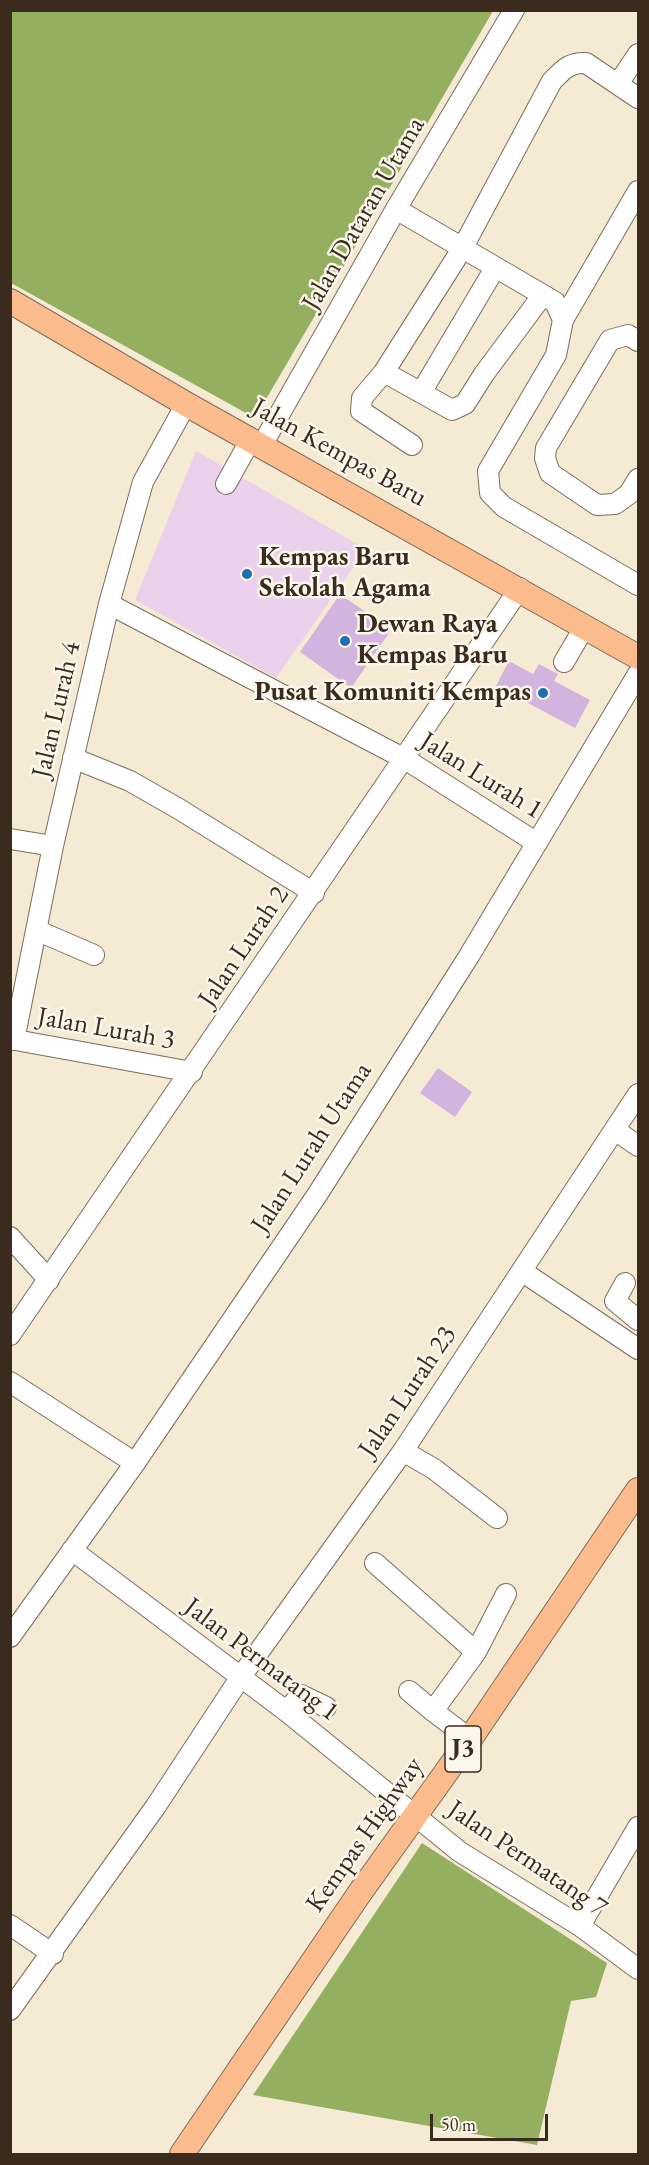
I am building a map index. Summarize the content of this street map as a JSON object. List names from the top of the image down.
{
  "streets": {
    "main road": ["Jalan Kempas Baru", "J3", "Kempas Highway"],
    "street": [
      "Jalan Dataran Utama",
      "Jalan Lurah 4",
      "Jalan Lurah 1",
      "Jalan Lurah 2",
      "Jalan Lurah 3",
      "Jalan Lurah Utama",
      "Jalan Lurah 23",
      "Jalan Permatang 1",
      "Jalan Permatang 7"
    ]
  },
  "crossings": [
    ["Jalan Dataran Utama", "Jalan Kempas Baru"],
    ["Jalan Kempas Baru", "Jalan Lurah 4"],
    ["Jalan Kempas Baru", "Jalan Lurah 2"],
    ["Jalan Lurah 4", "Jalan Lurah 1"],
    ["Jalan Lurah 4", "Jalan Lurah 3"],
    ["Jalan Lurah 1", "Jalan Lurah 2"],
    ["Jalan Lurah 1", "Jalan Lurah Utama"],
    ["Jalan Lurah 2", "Jalan Lurah 3"],
    ["Jalan Lurah Utama", "Jalan Permatang 1"],
    ["Jalan Lurah 23", "Jalan Permatang 1"],
    ["Jalan Permatang 1", "Kempas Highway"],
    ["Jalan Permatang 1", "Jalan Permatang 7"],
    ["Kempas Highway", "Jalan Permatang 7"]
  ],
  "places": ["Kempas Baru Sekolah Agama", "Dewan Raya Kempas Baru", "Pusat Komuniti Kempas"],
  "scale_bar": "50 m"
}
